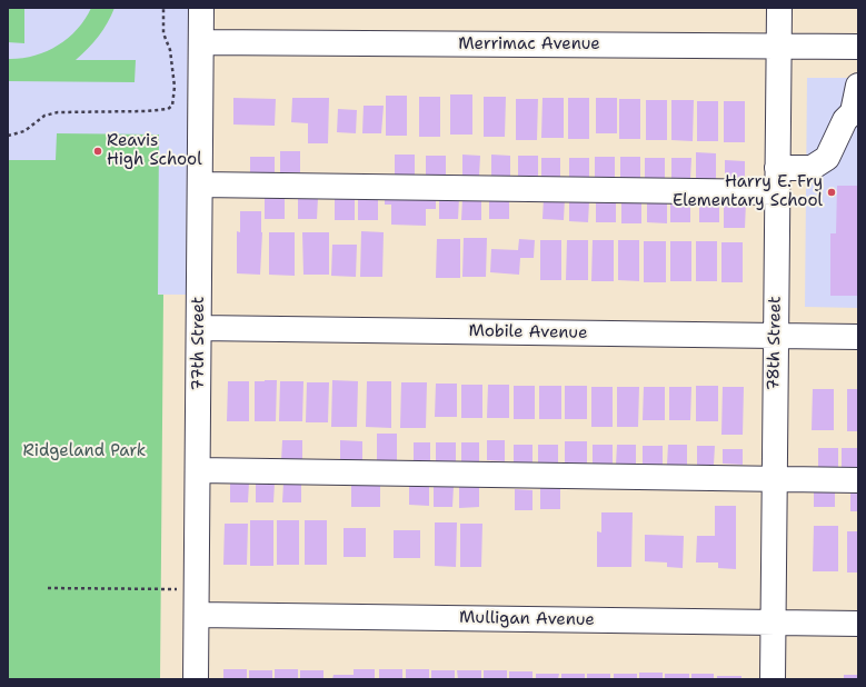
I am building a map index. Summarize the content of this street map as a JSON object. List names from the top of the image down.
{
  "streets": {
    "street": [
      "Merrimac Avenue",
      "Mobile Avenue",
      "77th Street",
      "78th Street",
      "Mulligan Avenue"
    ]
  },
  "crossings": [
    ["Merrimac Avenue", "77th Street"],
    ["Merrimac Avenue", "78th Street"],
    ["Mobile Avenue", "77th Street"],
    ["Mobile Avenue", "78th Street"],
    ["77th Street", "Mulligan Avenue"],
    ["78th Street", "Mulligan Avenue"]
  ],
  "parks": ["Ridgeland Park"],
  "places": ["Reavis High School", "Harry E. Fry Elementary School"]
}
